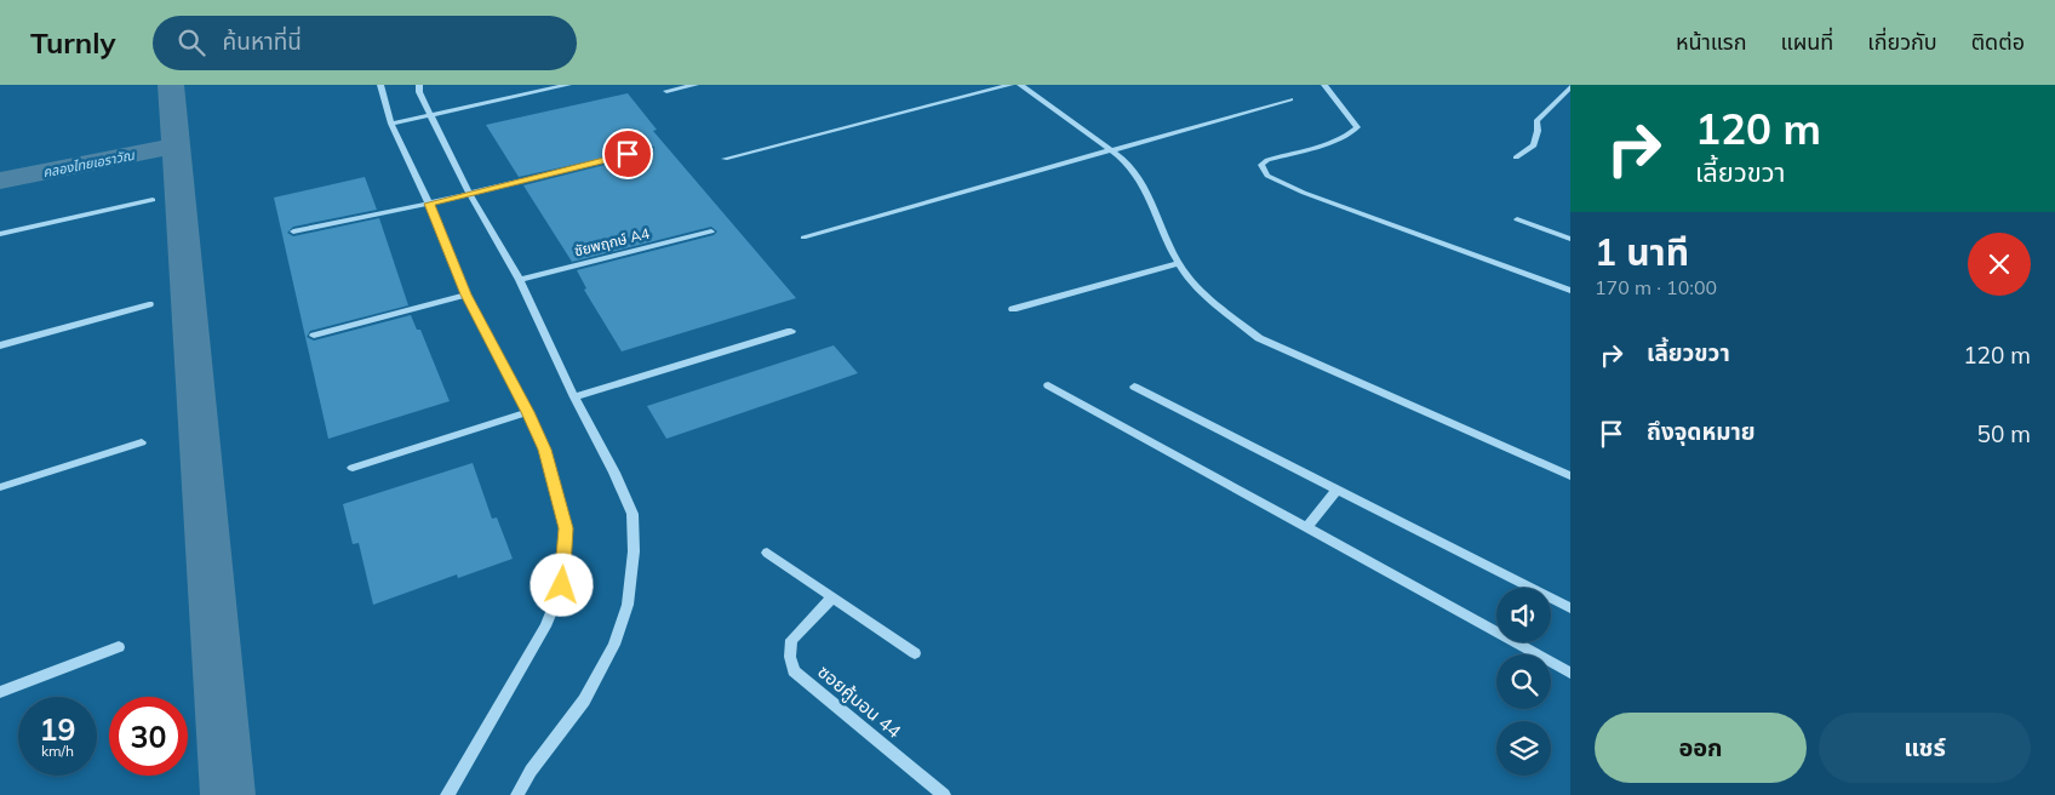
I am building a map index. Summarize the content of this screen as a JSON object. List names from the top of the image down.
{
  "streets": {
    "street": ["ชัยพฤกษ์ A4", "ซอยคู้บอน 44"]
  },
  "water": ["คลองไทยเอราวัณ"],
  "page": {
    "header": "Turnly",
    "search": "ค้นหาที่นี่",
    "nav": [
      "หน้าแรก",
      "แผนที่",
      "เกี่ยวกับ",
      "ติดต่อ"
    ],
    "turn": ["120 m", "เลี้ยวขวา"],
    "heading": ["1 นาที", "170 m · 10:00"],
    "list": [
      {
        "name": "เลี้ยวขวา",
        "value": "120 m"
      },
      {
        "name": "ถึงจุดหมาย",
        "value": "50 m"
      }
    ],
    "speed": "19 km/h",
    "limit": "30",
    "buttons": ["ออก", "แชร์"]
  }
}
